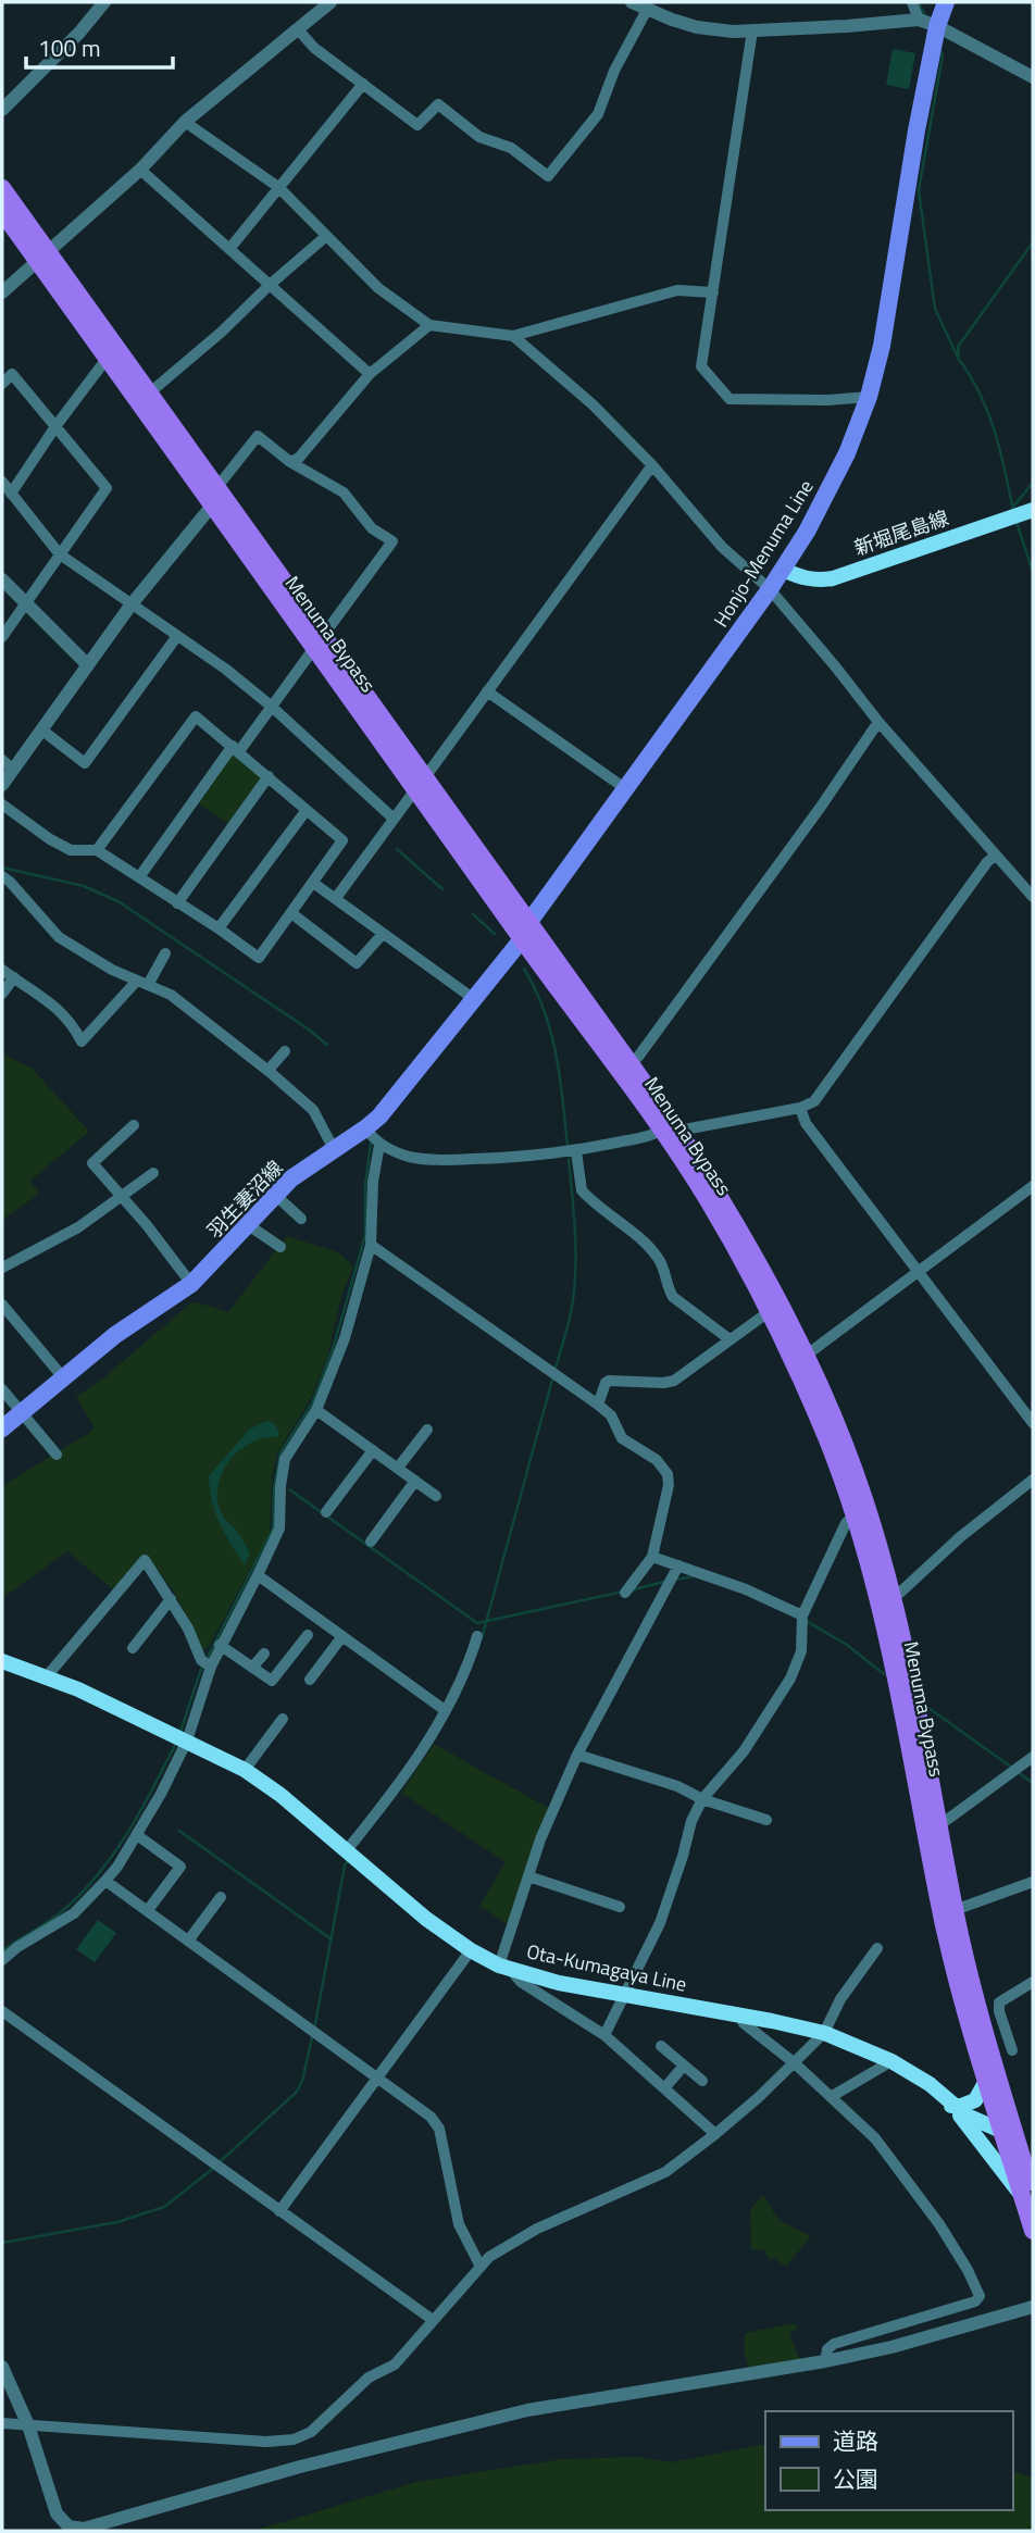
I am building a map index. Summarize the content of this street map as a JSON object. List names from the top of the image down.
{
  "streets": {
    "highway": ["Menuma Bypass"],
    "main road": [
      "新堀尾島線",
      "Honjo-Menuma Line",
      "羽生妻沼線",
      "Ota-Kumagaya Line"
    ]
  },
  "crossings": [
    ["新堀尾島線", "Honjo-Menuma Line"],
    ["Honjo-Menuma Line", "Menuma Bypass"],
    ["Honjo-Menuma Line", "羽生妻沼線"],
    ["Menuma Bypass", "羽生妻沼線"],
    ["Menuma Bypass", "Ota-Kumagaya Line"]
  ],
  "legend": ["道路", "公園"],
  "scale_bar": "100 m"
}
